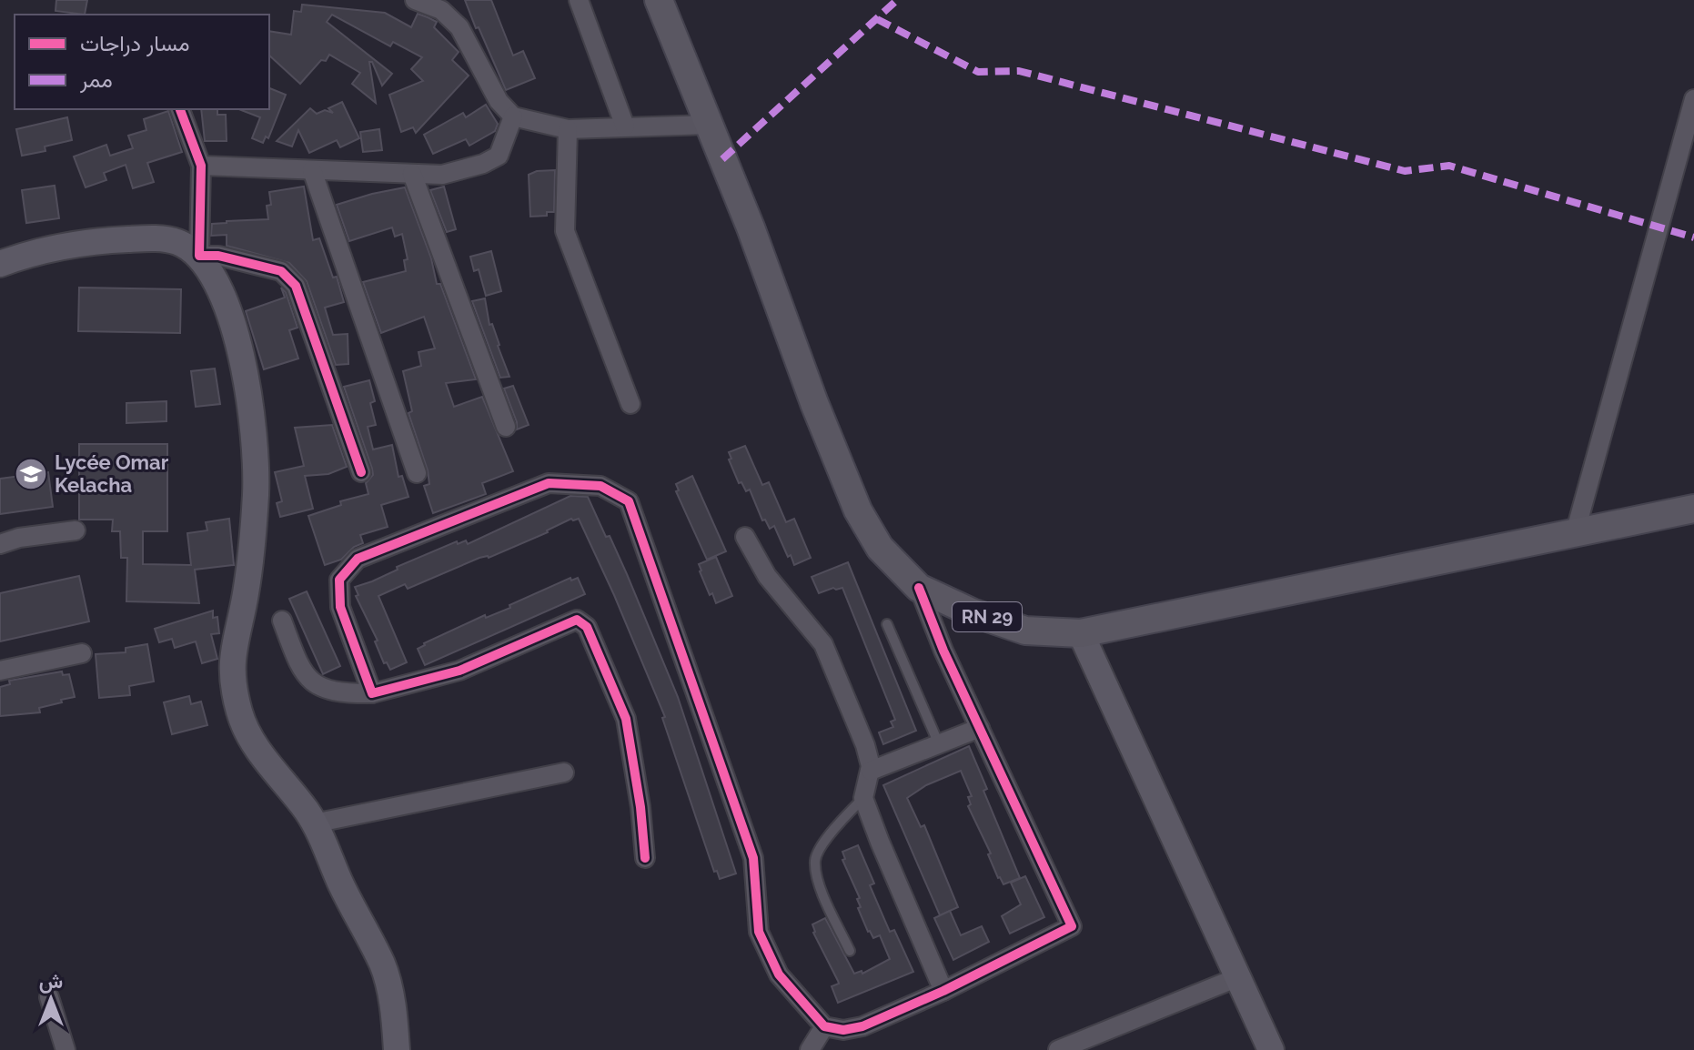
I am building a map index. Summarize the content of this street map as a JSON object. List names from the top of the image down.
{
  "streets": {
    "main road": ["RN 29"]
  },
  "places": {
    "school or university": ["Lycée Omar Kelacha"]
  },
  "legend": ["مسار دراجات", "ممر"],
  "north": "top"
}
